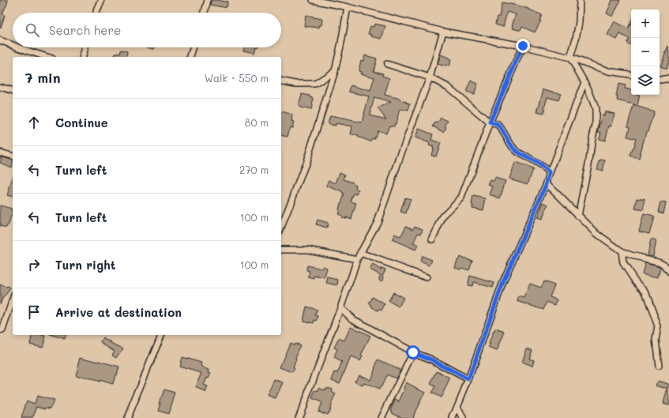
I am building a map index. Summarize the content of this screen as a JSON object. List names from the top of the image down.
{
  "page": {
    "map_buttons": ["+", "−"],
    "search": "Search here",
    "heading": ["7 min", "Walk · 550 m"],
    "list": [
      ["Continue", "80 m"],
      ["Turn left", "270 m"],
      ["Turn left", "100 m"],
      ["Turn right", "100 m"],
      "Arrive at destination"
    ]
  }
}
